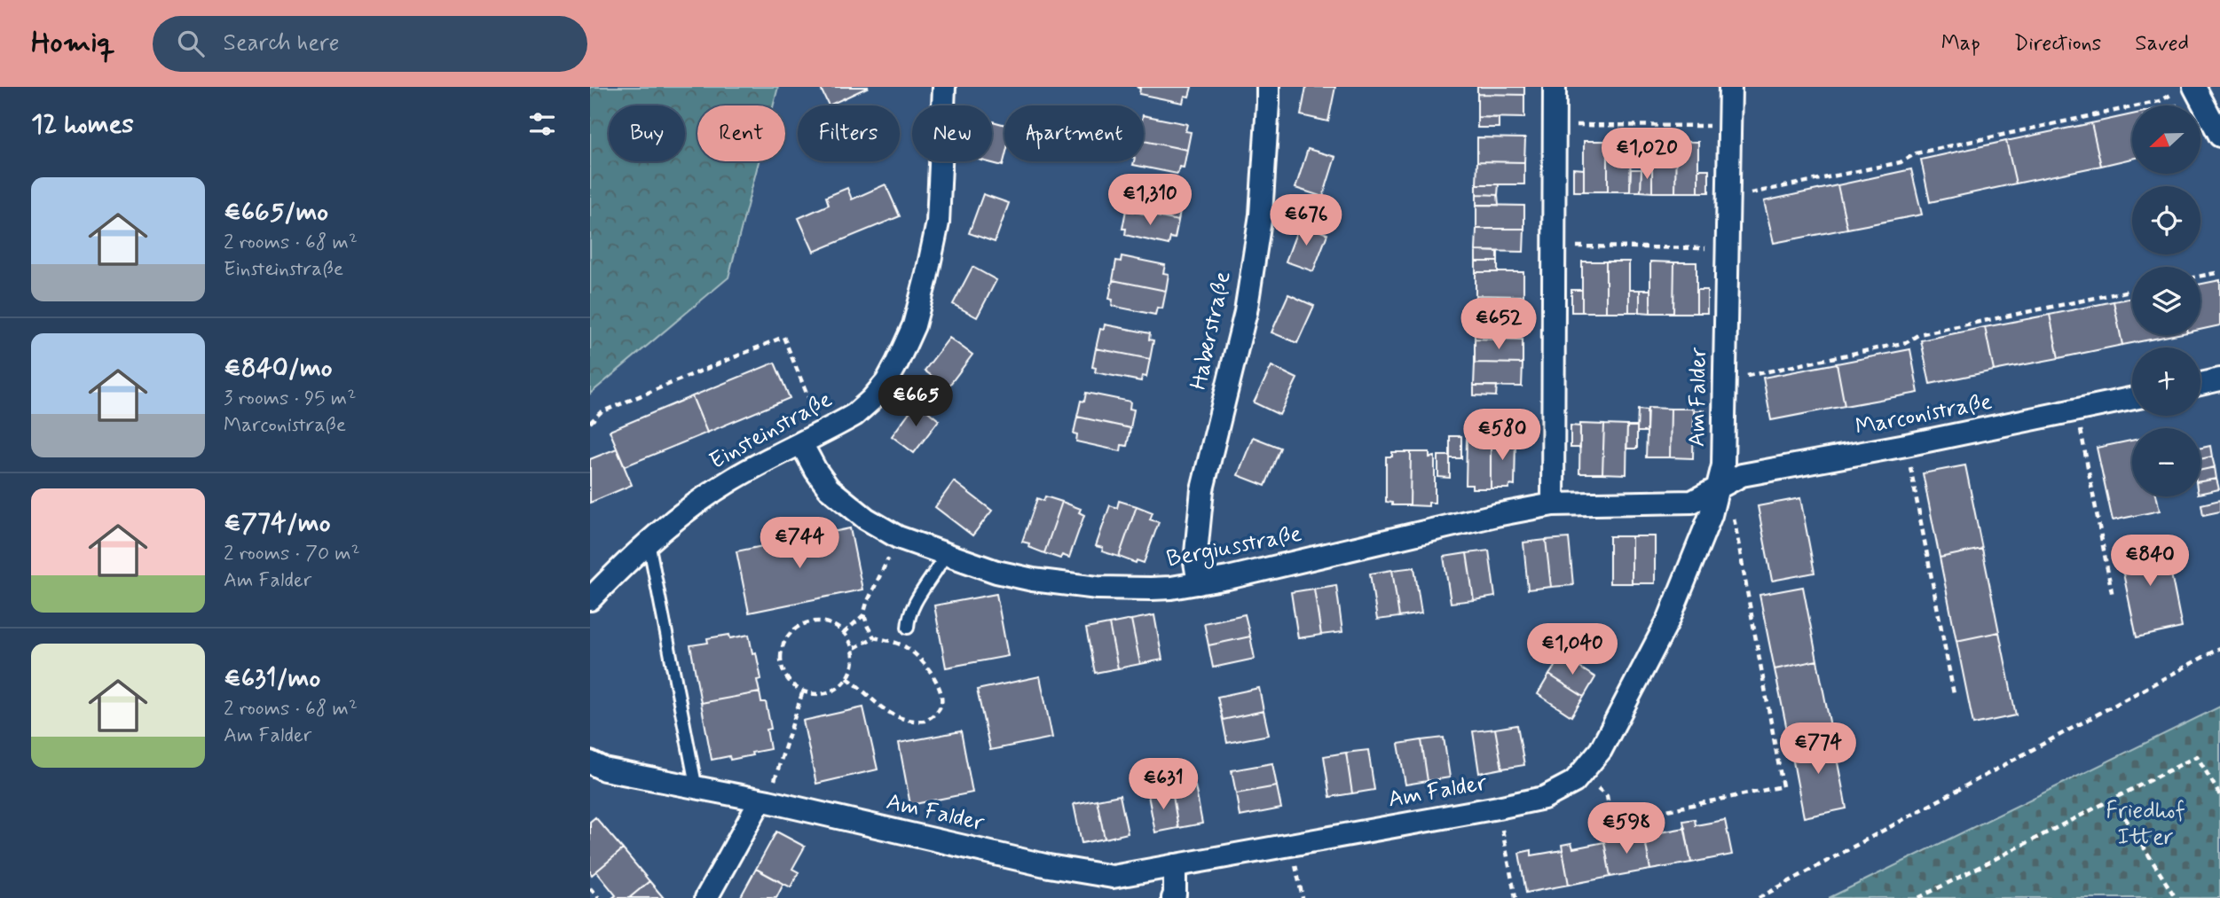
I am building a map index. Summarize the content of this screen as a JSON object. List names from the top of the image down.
{
  "streets": {
    "street": [
      "Haberstraße",
      "Am Falder",
      "Marconistraße",
      "Einsteinstraße",
      "Bergiusstraße"
    ]
  },
  "crossings": [
    ["Haberstraße", "Bergiusstraße"],
    ["Am Falder", "Marconistraße"],
    ["Am Falder", "Bergiusstraße"],
    ["Marconistraße", "Bergiusstraße"],
    ["Einsteinstraße", "Bergiusstraße"]
  ],
  "parks": ["Friedhof Itter"],
  "north": "left",
  "page": {
    "header": "Homiq",
    "search": "Search here",
    "nav": ["Map", "Directions", "Saved"],
    "heading": "12 homes",
    "map_buttons": ["+", "−"],
    "chip": [
      "Buy",
      "Rent",
      "Filters",
      "New",
      "Apartment"
    ],
    "price": [
      "€1,020",
      "€1,310",
      "€676",
      "€652",
      "€665",
      "€580",
      "€744",
      "€840",
      "€1,040",
      "€774",
      "€631",
      "€598"
    ],
    "list": [
      {
        "name": "€665/mo",
        "note": "2 rooms · 68 m² · Einsteinstraße"
      },
      {
        "name": "€840/mo",
        "note": "3 rooms · 95 m² · Marconistraße"
      },
      {
        "name": "€774/mo",
        "note": "2 rooms · 70 m² · Am Falder"
      },
      {
        "name": "€631/mo",
        "note": "2 rooms · 68 m² · Am Falder"
      }
    ]
  }
}
